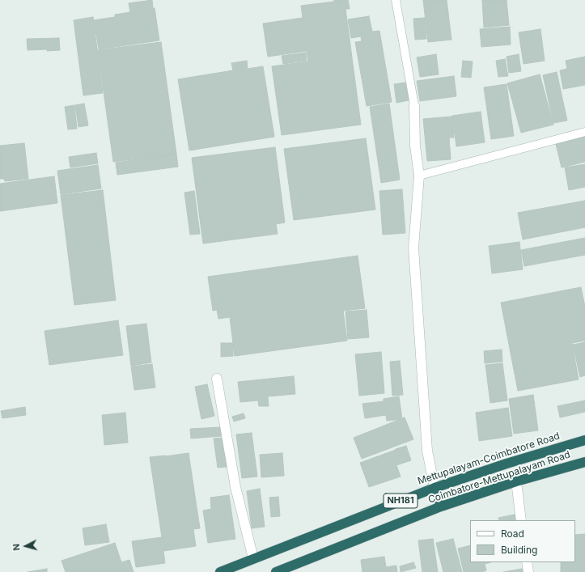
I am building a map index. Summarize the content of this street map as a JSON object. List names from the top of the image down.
{
  "streets": {
    "highway": ["Mettupalayam-Coimbatore Road", "Coimbatore-Mettupalayam Road", "NH181"]
  },
  "legend": ["Road", "Building"],
  "north": "left"
}
